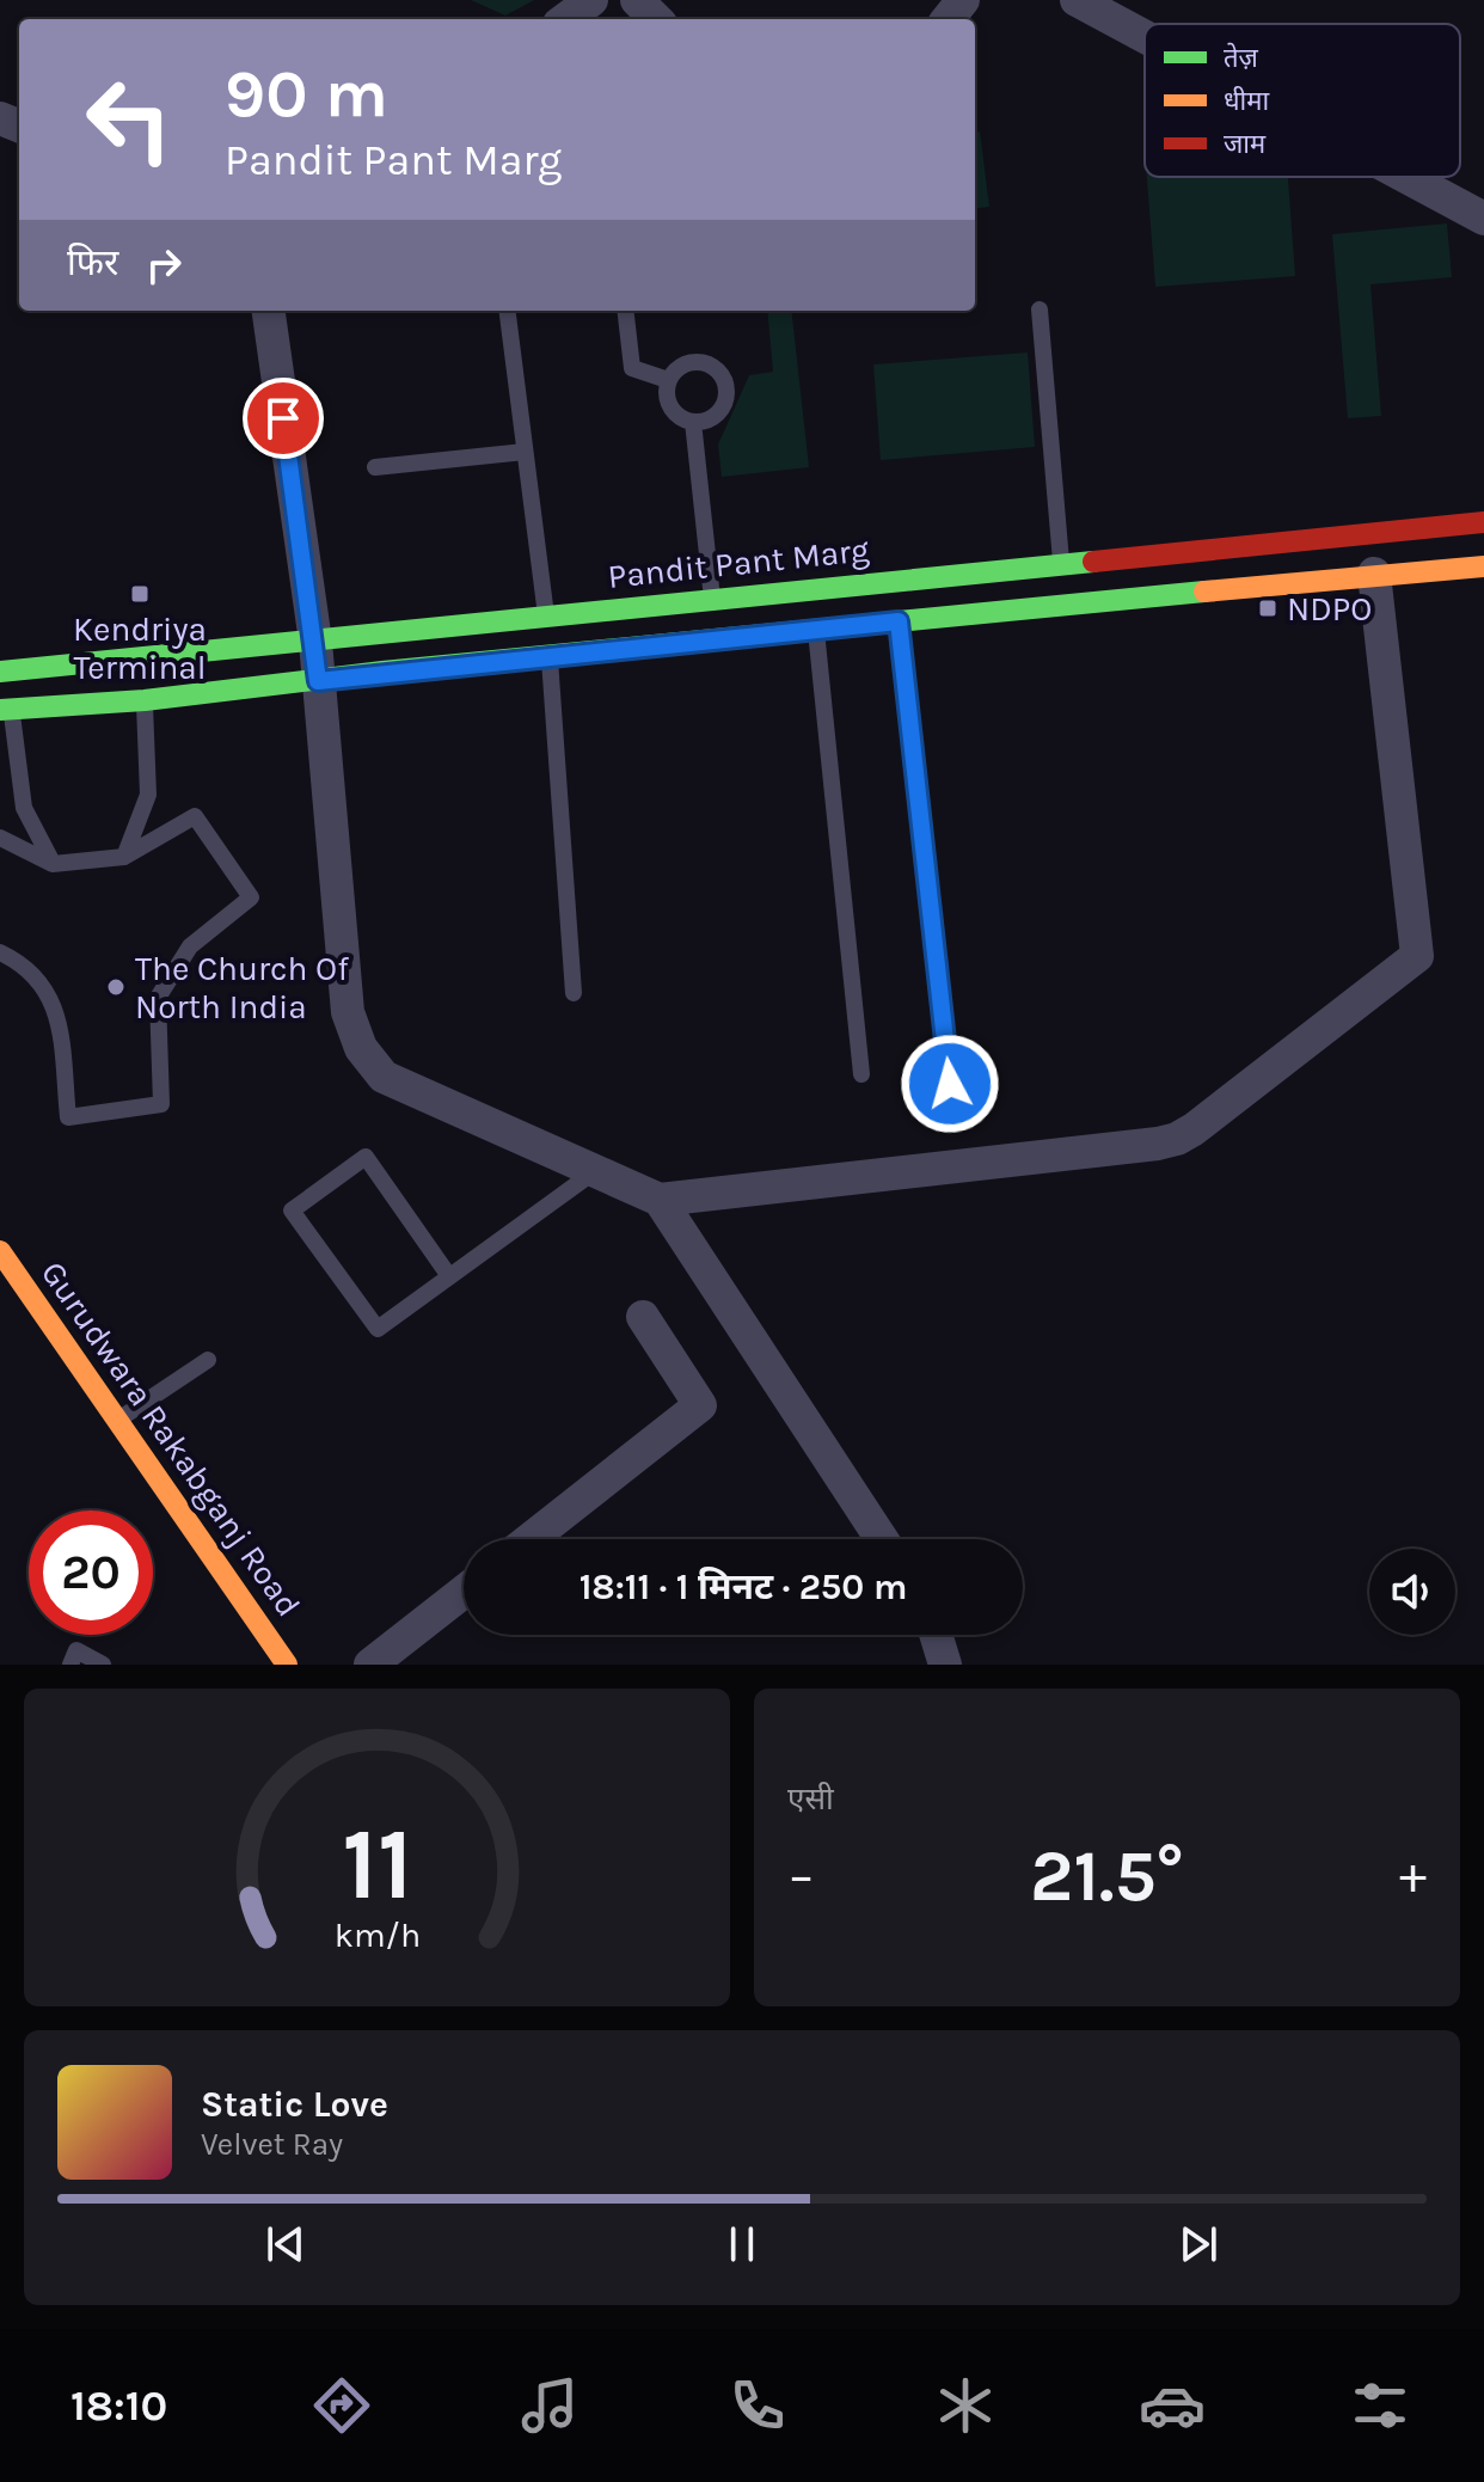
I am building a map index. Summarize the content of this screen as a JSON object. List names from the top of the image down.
{
  "streets": {
    "street": ["Pandit Pant Marg", "Gurudwara Rakabganj Road"]
  },
  "places": {
    "transit": ["Kendriya Terminal", "NDPO"],
    "other": ["The Church Of North India"]
  },
  "legend": ["तेज़", "धीमा", "जाम"],
  "page": {
    "turn": ["90 m", "Pandit Pant Marg"],
    "then": "फिर",
    "limit": "20",
    "trip": "18:11 · 1 मिनट · 250 m",
    "tile": "एसी",
    "heat": ["−", "21.5°", "+"],
    "song": ["Static Love", "Velvet Ray"],
    "tabs": "18:10",
    "gauge": ["11", "km/h"]
  }
}
